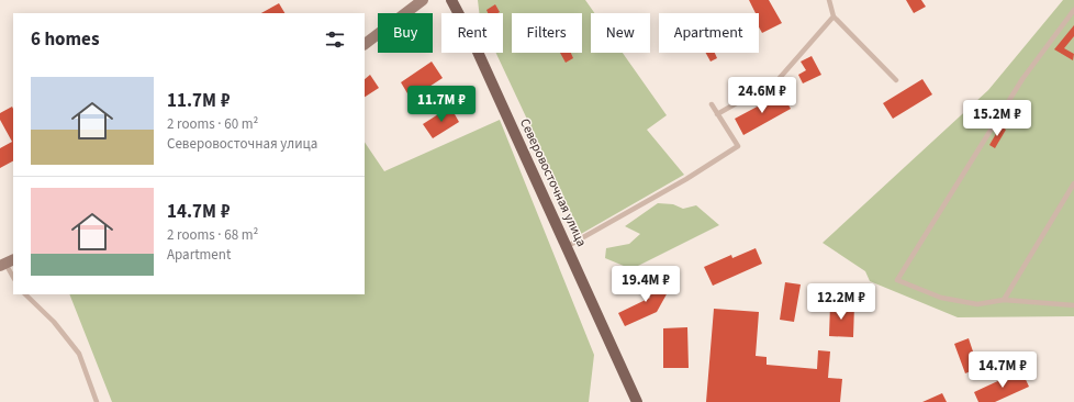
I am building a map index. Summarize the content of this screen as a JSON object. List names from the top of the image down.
{
  "streets": {
    "main road": ["Северовосточная улица"]
  },
  "page": {
    "chip": [
      "Buy",
      "Rent",
      "Filters",
      "New",
      "Apartment"
    ],
    "heading": "6 homes",
    "list": [
      {
        "name": "11.7M ₽",
        "note": "2 rooms · 60 m² · Северовосточная улица"
      },
      {
        "name": "14.7M ₽",
        "note": "2 rooms · 68 m² · Apartment"
      }
    ],
    "price": [
      "24.6M ₽",
      "11.7M ₽",
      "15.2M ₽",
      "19.4M ₽",
      "12.2M ₽",
      "14.7M ₽"
    ]
  }
}
